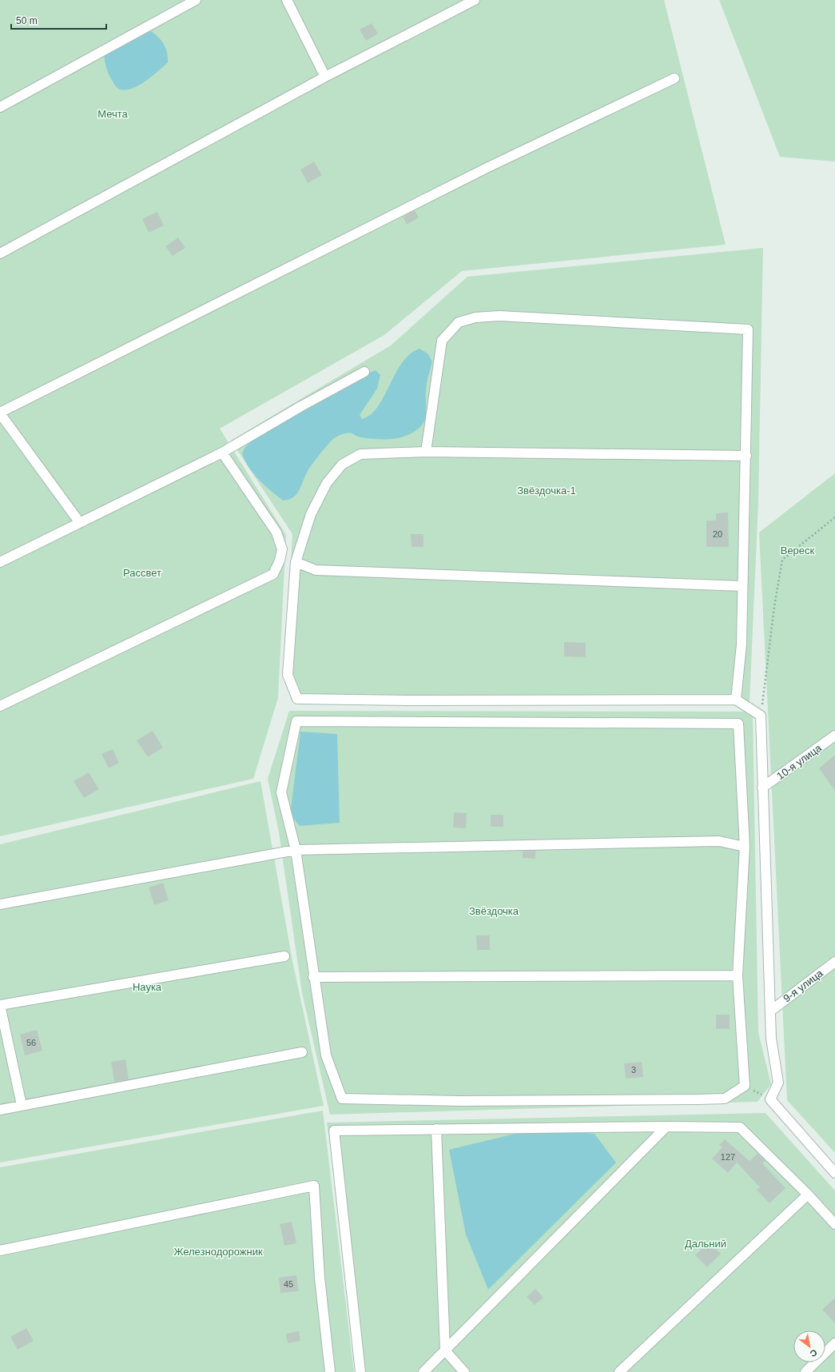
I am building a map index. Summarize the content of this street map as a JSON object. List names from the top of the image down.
{
  "streets": {
    "street": ["10-я улица", "9-я улица"]
  },
  "parks": [
    "Мечта",
    "Звёздочка-1",
    "Вереск",
    "Рассвет",
    "Звёздочка",
    "Наука",
    "Дальний",
    "Железнодорожник"
  ],
  "house_numbers": [
    "20",
    "56",
    "3",
    "127",
    "45"
  ],
  "scale_bar": "50 m",
  "north": "bottom right"
}
